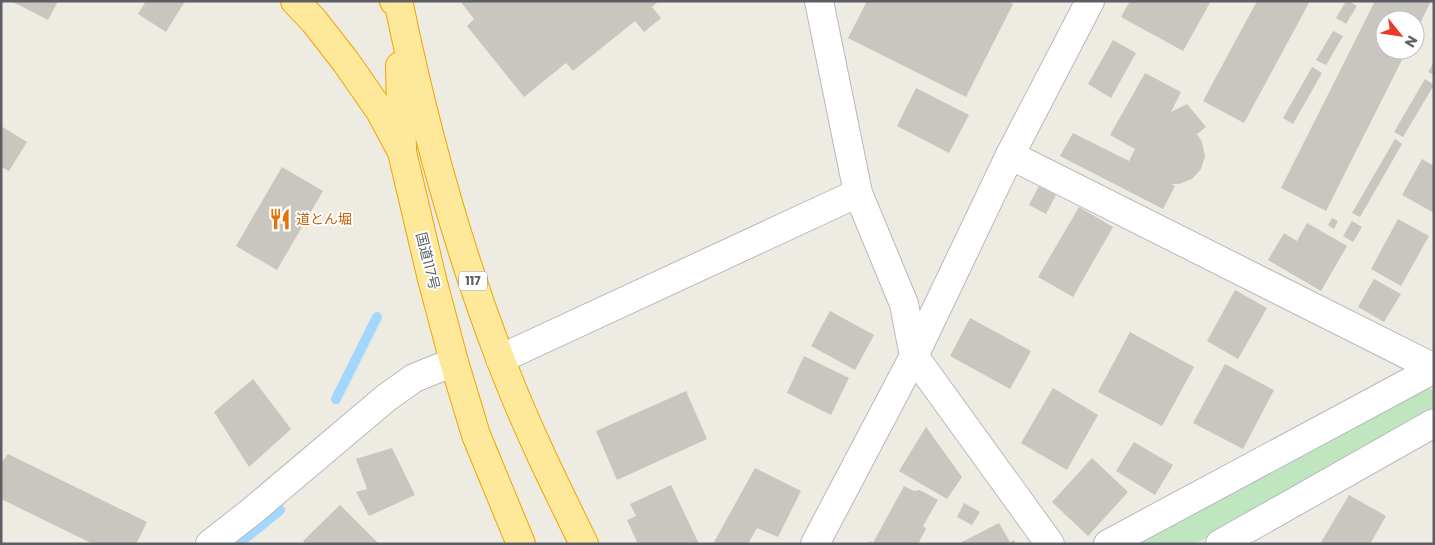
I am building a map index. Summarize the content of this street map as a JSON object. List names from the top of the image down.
{
  "streets": {
    "highway": ["国道117号", "117"]
  },
  "places": {
    "restaurant": ["道とん堀"]
  },
  "north": "bottom right"
}
